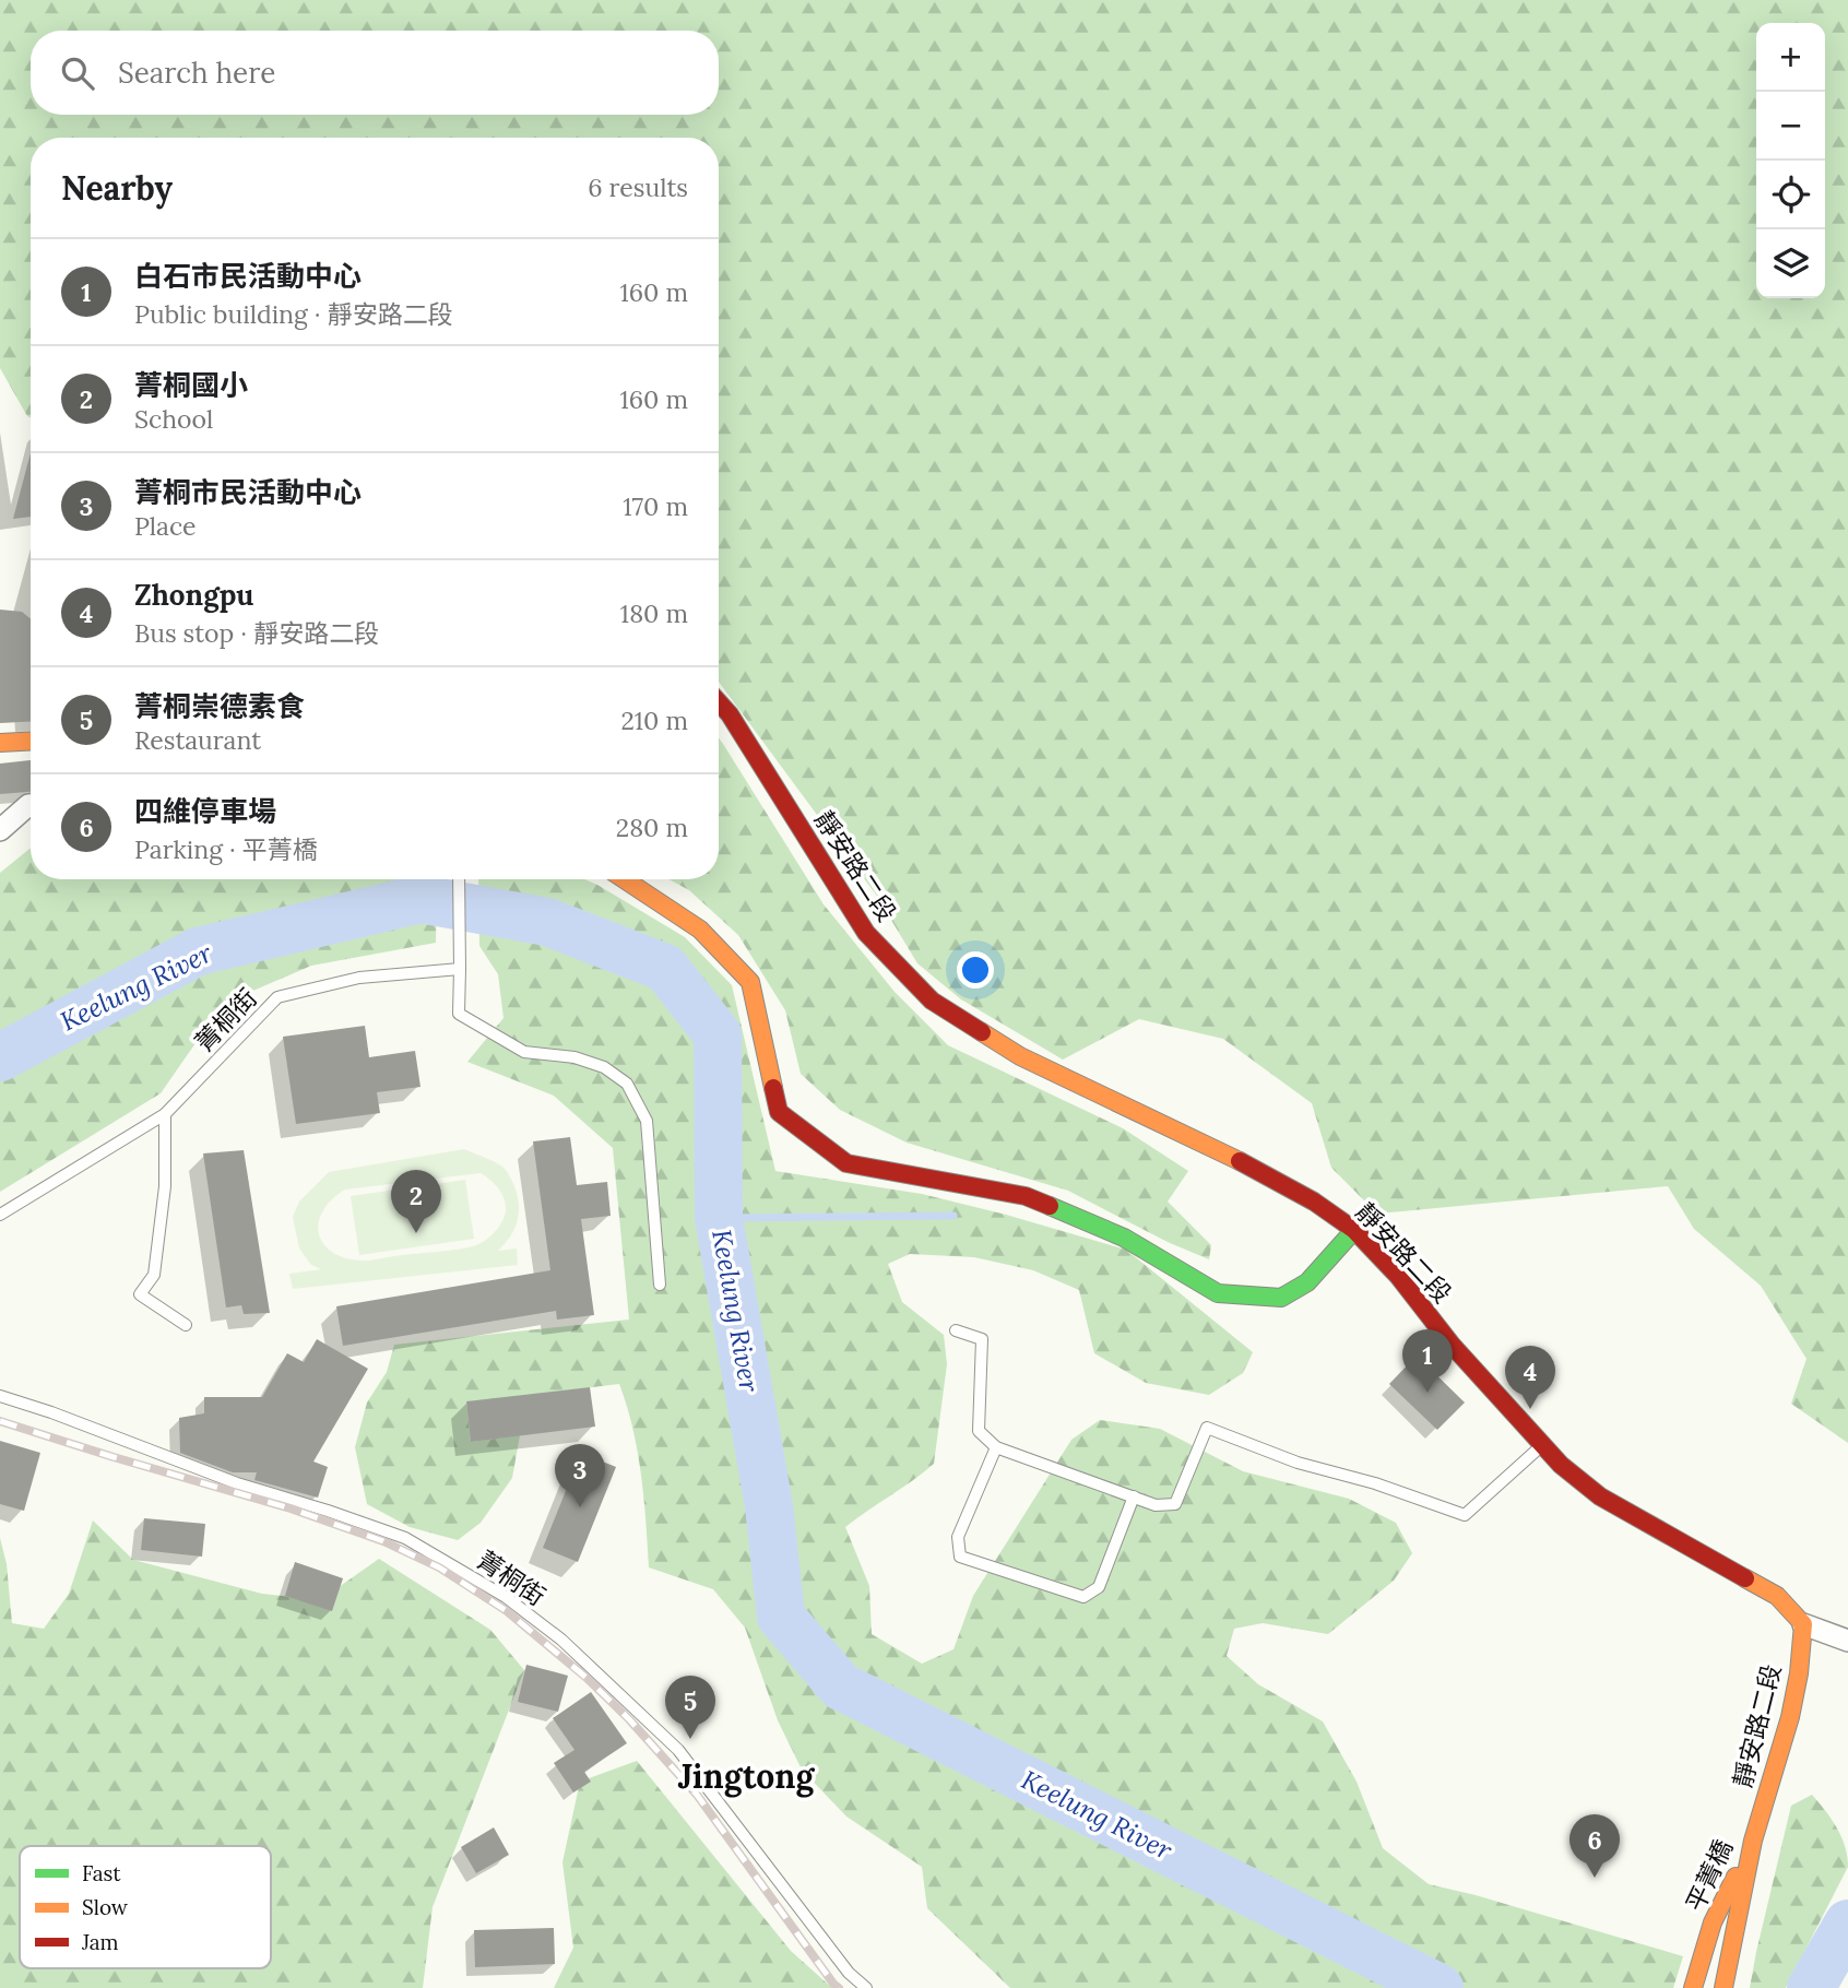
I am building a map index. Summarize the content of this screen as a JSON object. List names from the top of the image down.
{
  "streets": {
    "main road": ["靜安路二段", "平菁橋"],
    "lane": ["菁桐街"]
  },
  "crossings": [
    ["靜安路二段", "平菁橋"]
  ],
  "districts": ["Jingtong"],
  "water": ["Keelung River"],
  "legend": ["Fast", "Slow", "Jam"],
  "page": {
    "map_buttons": ["+", "−"],
    "search": "Search here",
    "heading": ["Nearby", "6 results"],
    "list": [
      {
        "mark": "1",
        "name": "白石市民活動中心",
        "note": "Public building · 靜安路二段",
        "value": "160 m"
      },
      {
        "mark": "2",
        "name": "菁桐國小",
        "note": "School",
        "value": "160 m"
      },
      {
        "mark": "3",
        "name": "菁桐市民活動中心",
        "note": "Place",
        "value": "170 m"
      },
      {
        "mark": "4",
        "name": "Zhongpu",
        "note": "Bus stop · 靜安路二段",
        "value": "180 m"
      },
      {
        "mark": "5",
        "name": "菁桐崇德素食",
        "note": "Restaurant",
        "value": "210 m"
      },
      {
        "mark": "6",
        "name": "四維停車場",
        "note": "Parking · 平菁橋",
        "value": "280 m"
      }
    ],
    "pins": [
      "2",
      "1",
      "4",
      "3",
      "5",
      "6"
    ]
  }
}
